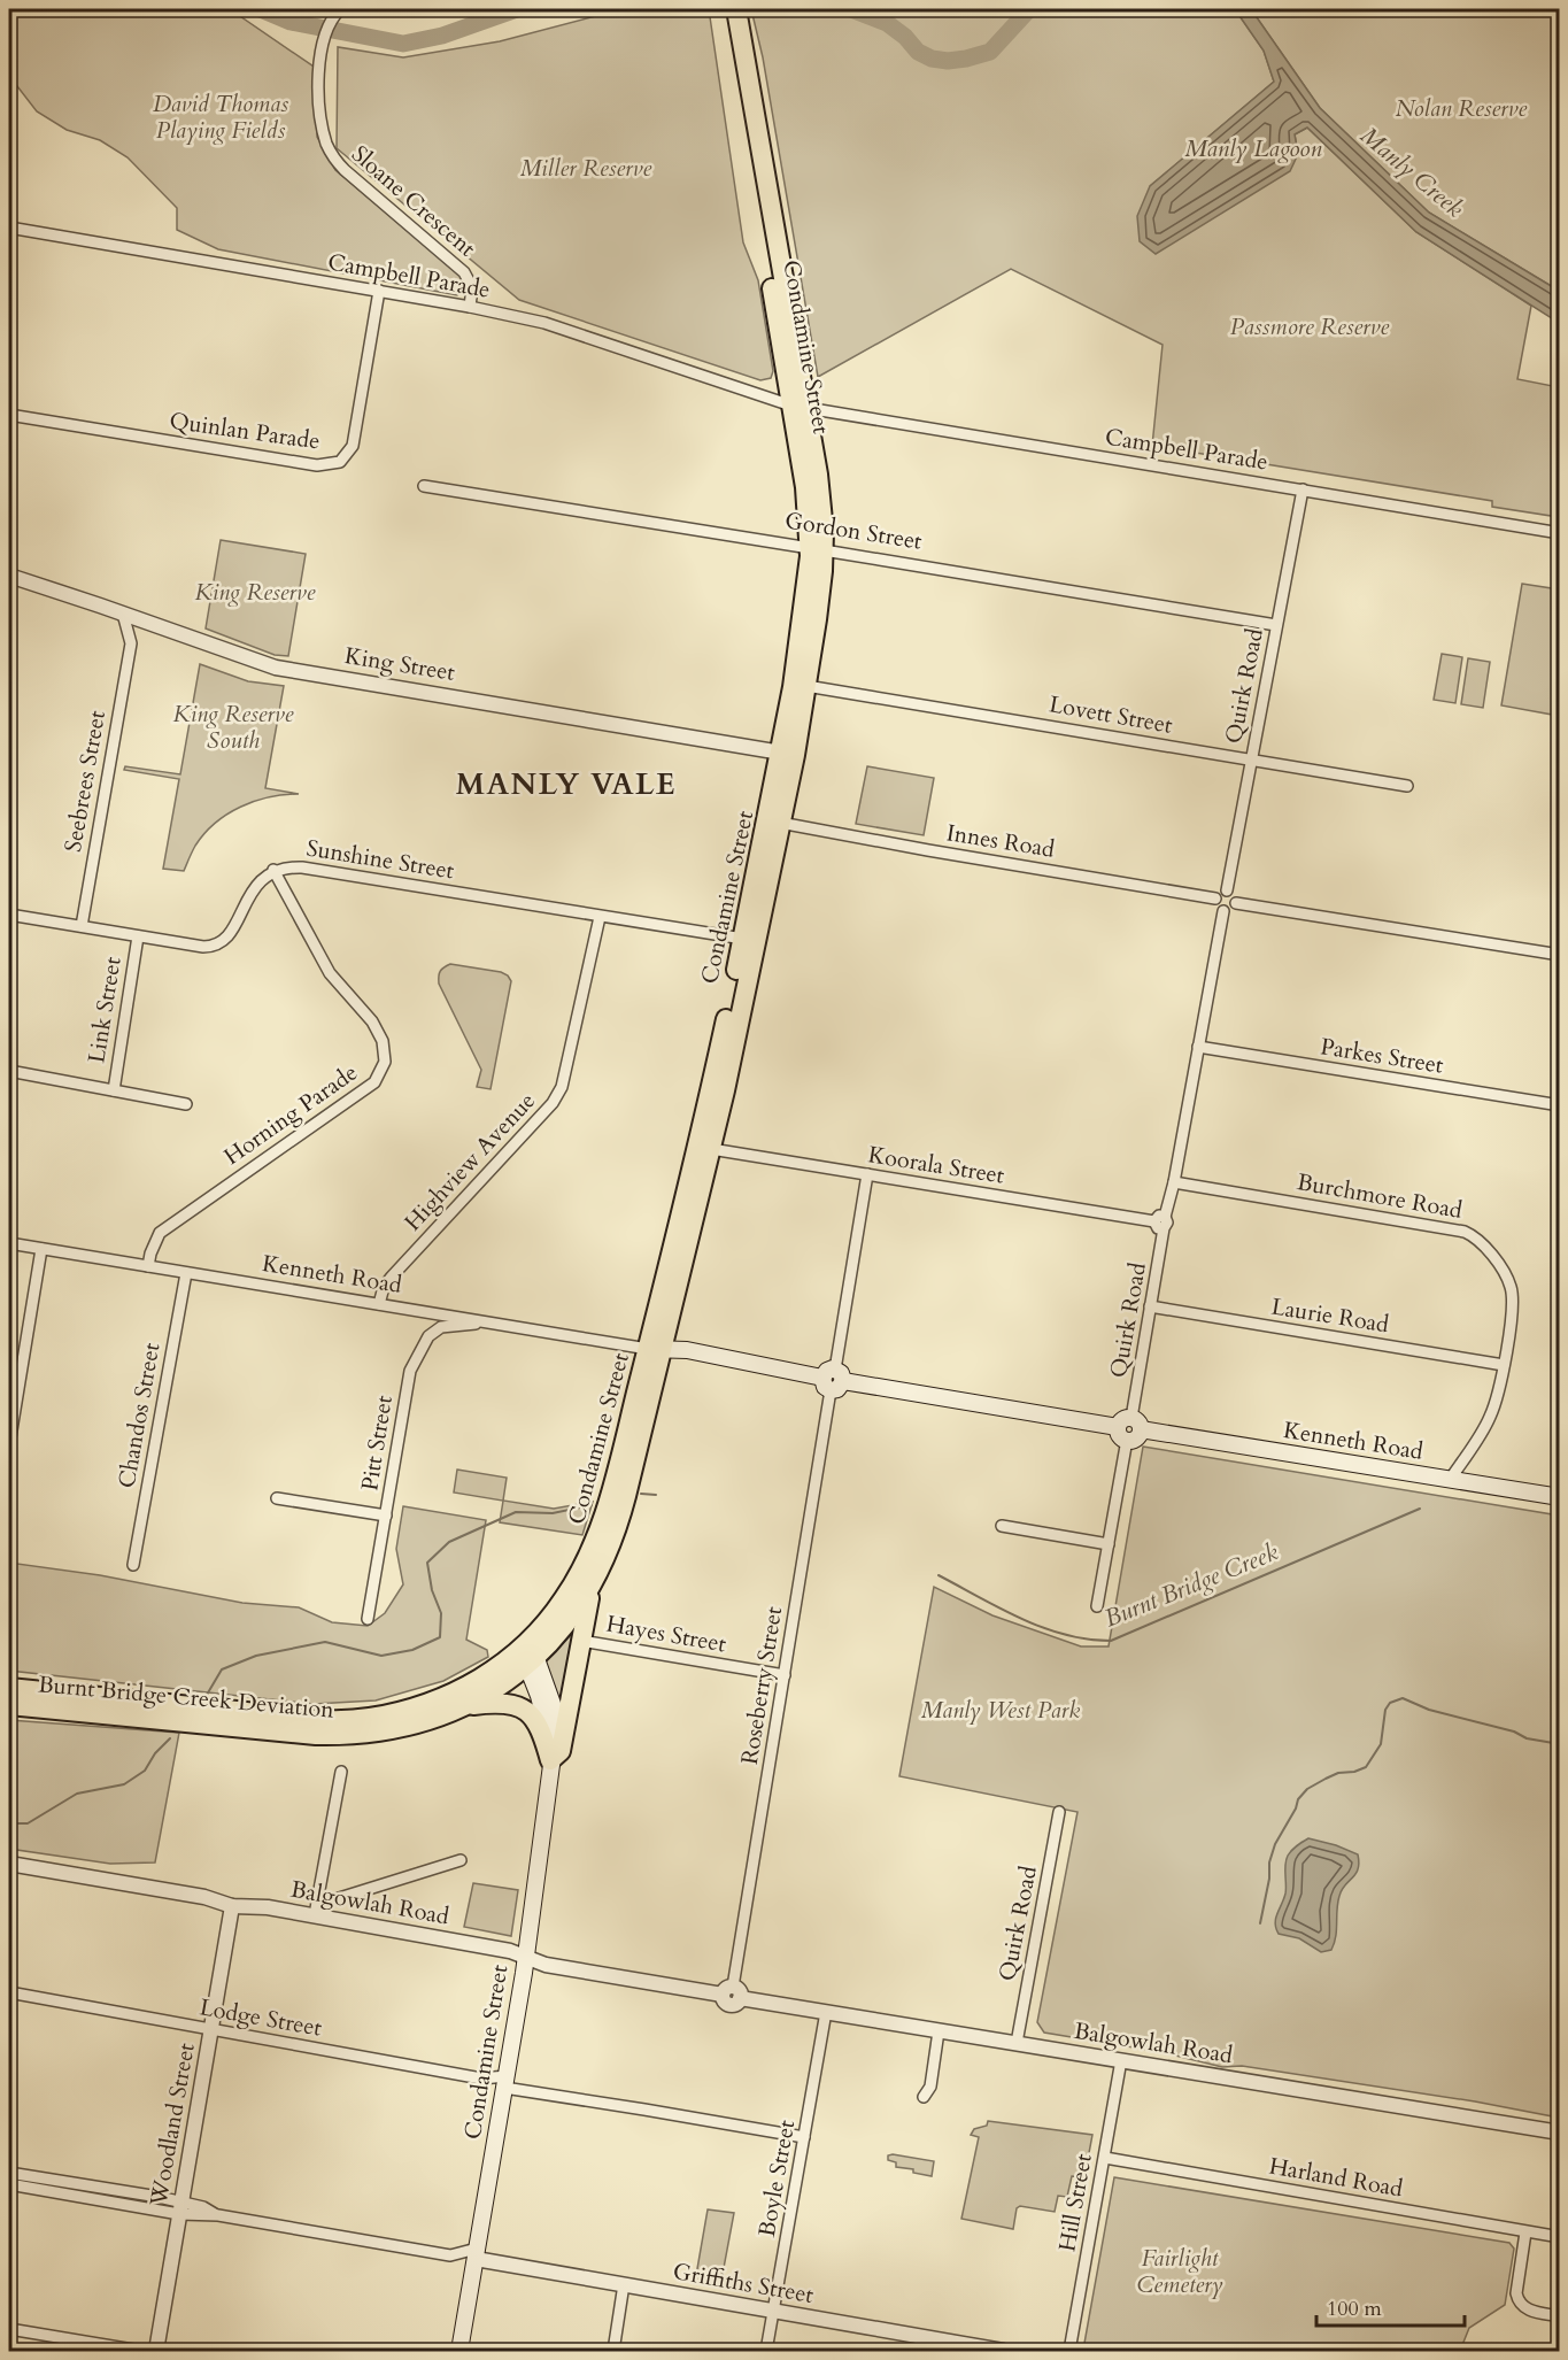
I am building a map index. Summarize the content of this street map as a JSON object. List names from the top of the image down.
{
  "streets": {
    "highway": ["Condamine Street", "Burnt Bridge Creek Deviation"],
    "main road": ["Kenneth Road"],
    "street": [
      "Sloane Crescent",
      "Campbell Parade",
      "Quinlan Parade",
      "Gordon Street",
      "King Street",
      "Quirk Road",
      "Lovett Street",
      "Seebrees Street",
      "Innes Road",
      "Sunshine Street",
      "Link Street",
      "Parkes Street",
      "Horning Parade",
      "Highview Avenue",
      "Koorala Street",
      "Burchmore Road",
      "Laurie Road",
      "Chandos Street",
      "Pitt Street",
      "Hayes Street",
      "Roseberry Street",
      "Balgowlah Road",
      "Lodge Street",
      "Woodland Street",
      "Harland Road",
      "Boyle Street",
      "Hill Street",
      "Griffiths Street"
    ]
  },
  "crossings": [
    ["Sloane Crescent", "Campbell Parade"],
    ["Campbell Parade", "Condamine Street"],
    ["Campbell Parade", "Quinlan Parade"],
    ["Campbell Parade", "Quirk Road"],
    ["Condamine Street", "Gordon Street"],
    ["Condamine Street", "King Street"],
    ["Condamine Street", "Lovett Street"],
    ["Condamine Street", "Innes Road"],
    ["Condamine Street", "Sunshine Street"],
    ["Condamine Street", "Koorala Street"],
    ["Condamine Street", "Kenneth Road"],
    ["Condamine Street", "Burnt Bridge Creek Deviation"],
    ["Condamine Street", "Balgowlah Road"],
    ["Condamine Street", "Lodge Street"],
    ["Condamine Street", "Griffiths Street"],
    ["Gordon Street", "Quirk Road"],
    ["King Street", "Seebrees Street"],
    ["Quirk Road", "Lovett Street"],
    ["Quirk Road", "Innes Road"],
    ["Quirk Road", "Parkes Street"],
    ["Quirk Road", "Koorala Street"],
    ["Quirk Road", "Burchmore Road"],
    ["Quirk Road", "Kenneth Road"],
    ["Quirk Road", "Laurie Road"],
    ["Quirk Road", "Balgowlah Road"],
    ["Seebrees Street", "Sunshine Street"],
    ["Sunshine Street", "Link Street"],
    ["Sunshine Street", "Horning Parade"],
    ["Sunshine Street", "Highview Avenue"],
    ["Horning Parade", "Kenneth Road"],
    ["Highview Avenue", "Kenneth Road"],
    ["Koorala Street", "Roseberry Street"],
    ["Burchmore Road", "Kenneth Road"],
    ["Burchmore Road", "Laurie Road"],
    ["Kenneth Road", "Chandos Street"],
    ["Kenneth Road", "Pitt Street"],
    ["Kenneth Road", "Roseberry Street"],
    ["Hayes Street", "Roseberry Street"],
    ["Roseberry Street", "Balgowlah Road"],
    ["Balgowlah Road", "Woodland Street"],
    ["Balgowlah Road", "Boyle Street"],
    ["Balgowlah Road", "Hill Street"],
    ["Lodge Street", "Woodland Street"],
    ["Lodge Street", "Boyle Street"],
    ["Woodland Street", "Griffiths Street"],
    ["Harland Road", "Hill Street"],
    ["Boyle Street", "Griffiths Street"]
  ],
  "districts": ["MANLY VALE"],
  "water": ["Manly Lagoon", "Manly Creek", "Burnt Bridge Creek"],
  "parks": [
    "David Thomas Playing Fields",
    "Nolan Reserve",
    "Miller Reserve",
    "Passmore Reserve",
    "King Reserve",
    "King Reserve South",
    "Manly West Park",
    "Fairlight Cemetery"
  ],
  "scale_bar": "100 m"
}
